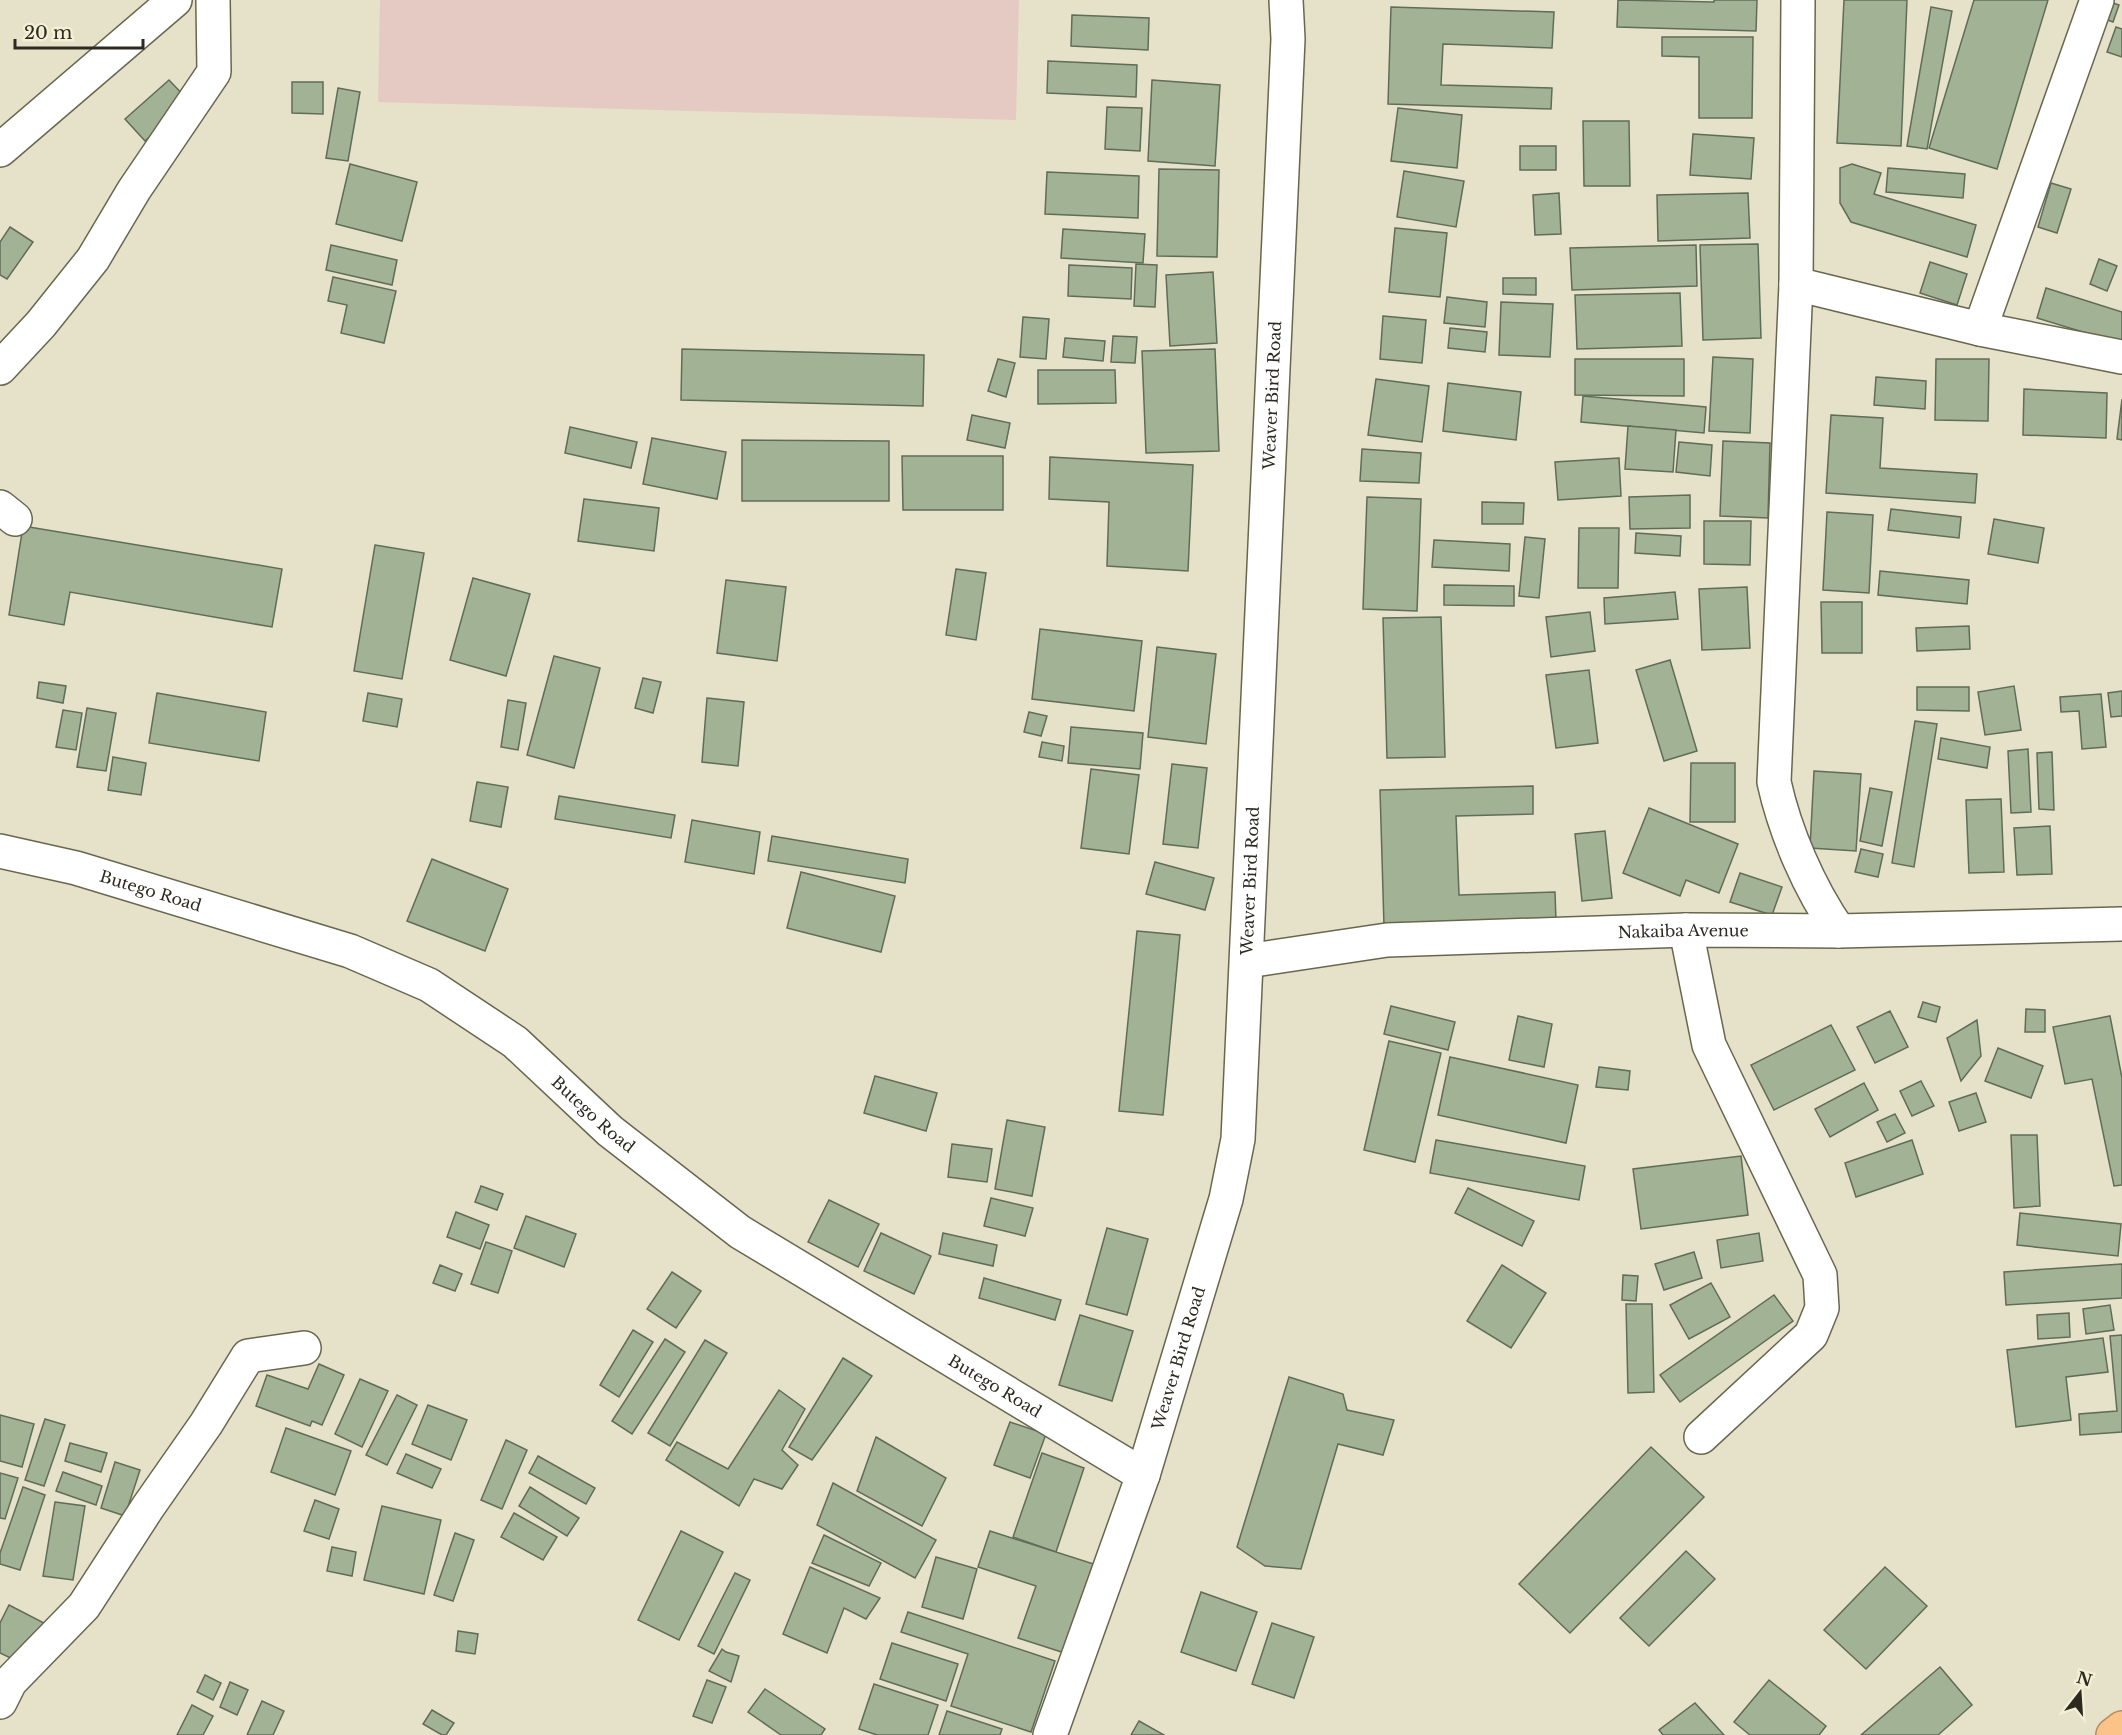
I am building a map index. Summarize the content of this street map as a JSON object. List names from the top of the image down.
{
  "streets": {
    "street": ["Weaver Bird Road", "Butego Road", "Nakaiba Avenue"]
  },
  "crossings": [
    ["Weaver Bird Road", "Butego Road"],
    ["Weaver Bird Road", "Nakaiba Avenue"]
  ],
  "scale_bar": "20 m",
  "north": "top"
}
